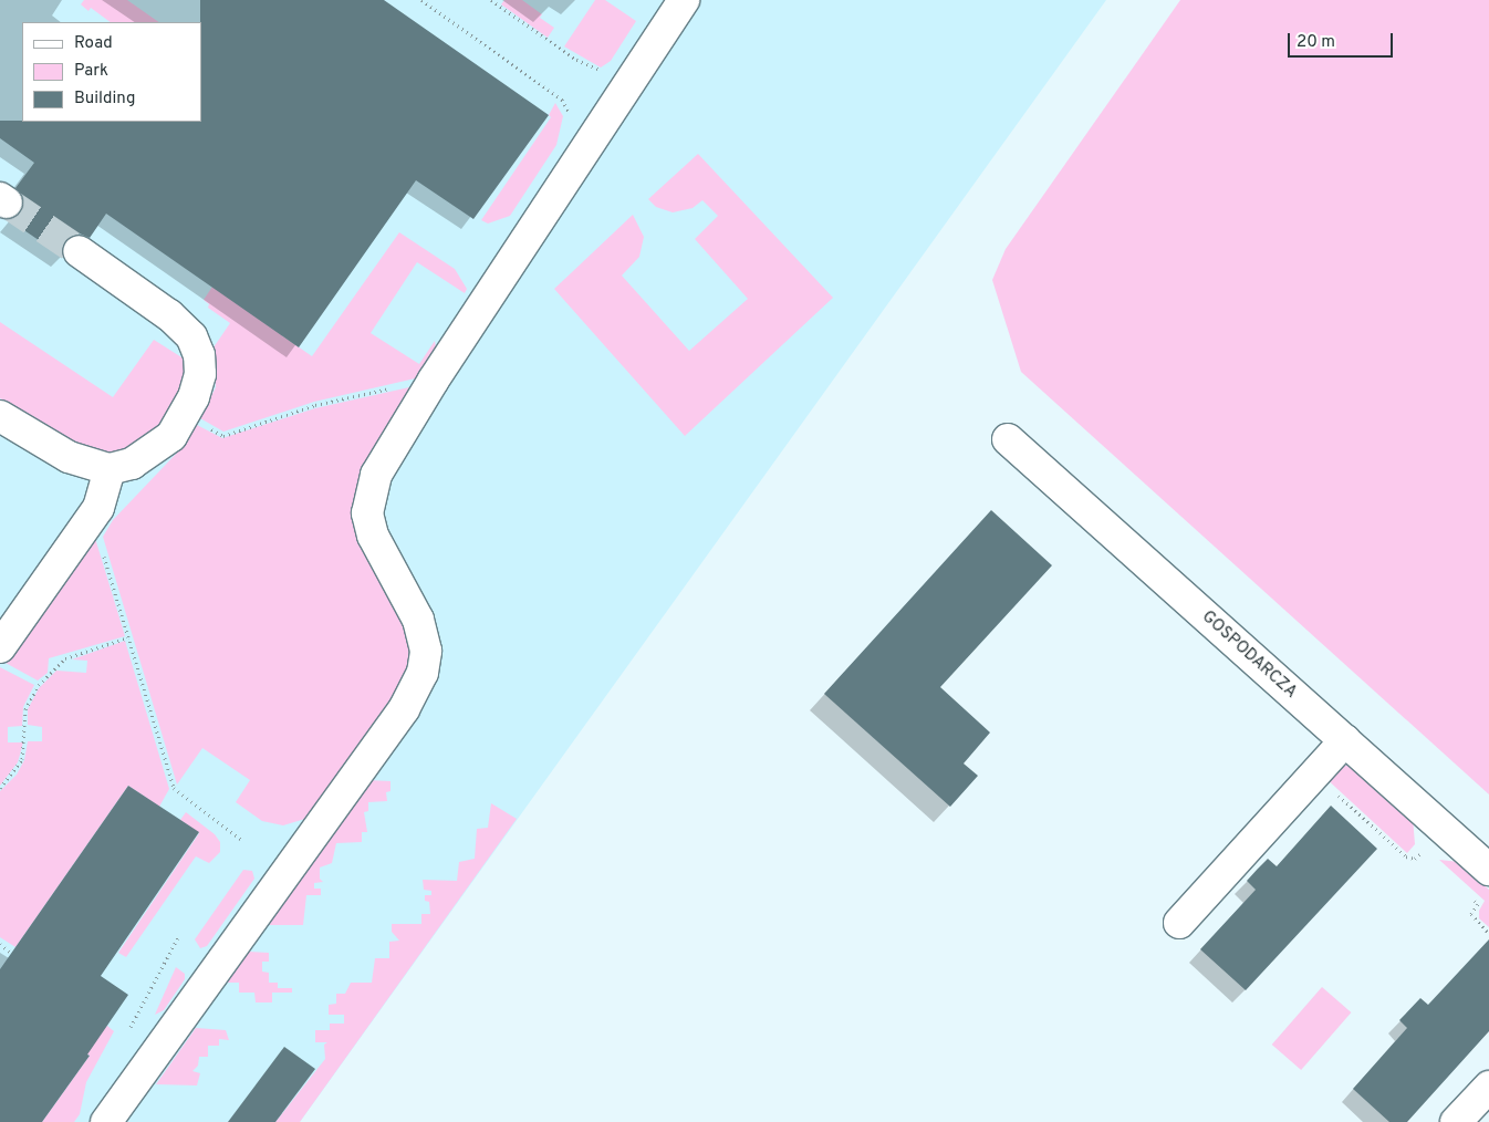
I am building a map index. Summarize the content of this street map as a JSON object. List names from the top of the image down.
{
  "streets": {
    "street": ["GOSPODARCZA"]
  },
  "legend": ["Road", "Park", "Building"],
  "scale_bar": "20 m"
}
